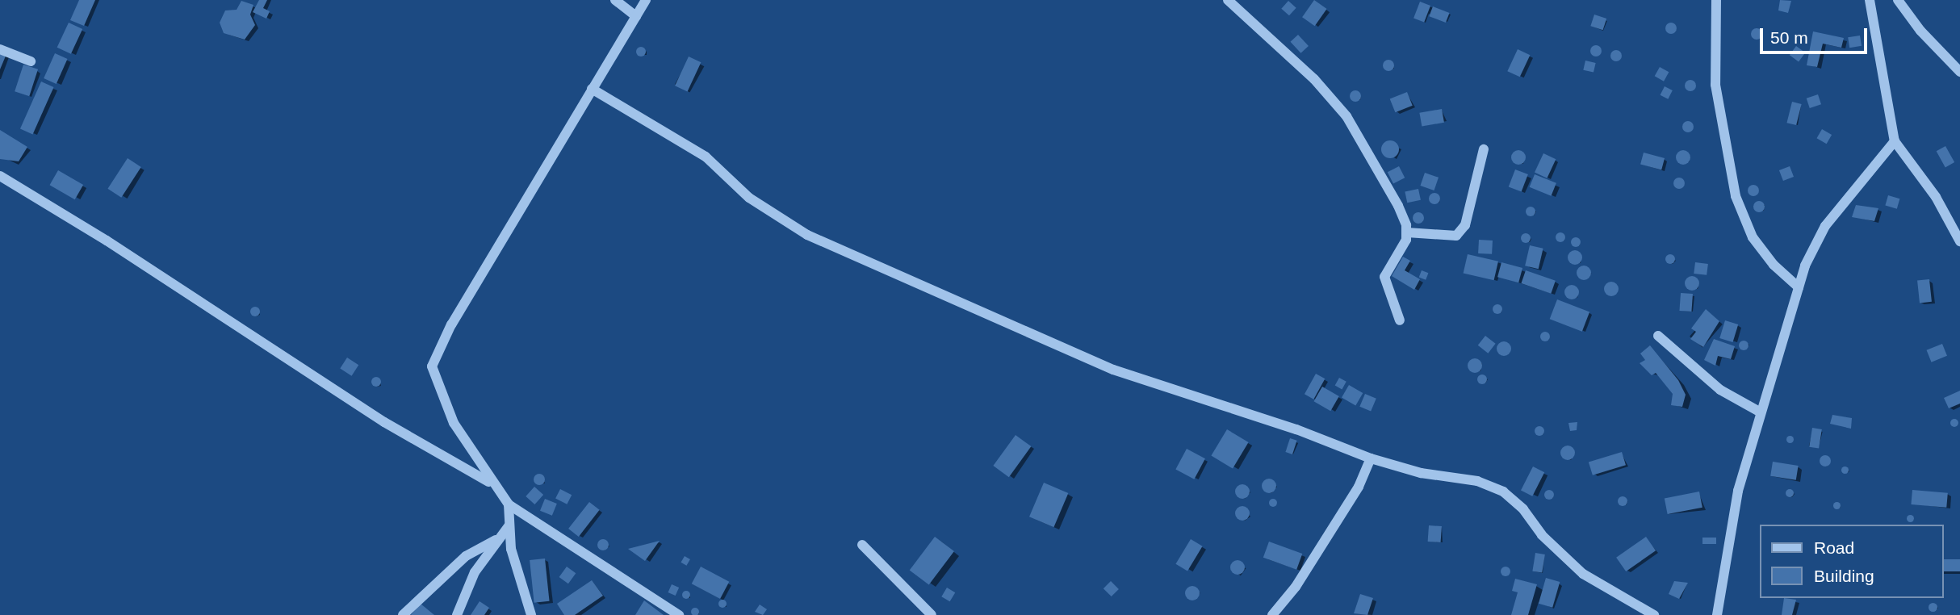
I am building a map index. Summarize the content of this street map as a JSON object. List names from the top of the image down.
{
  "legend": ["Road", "Building"],
  "scale_bar": "50 m"
}
